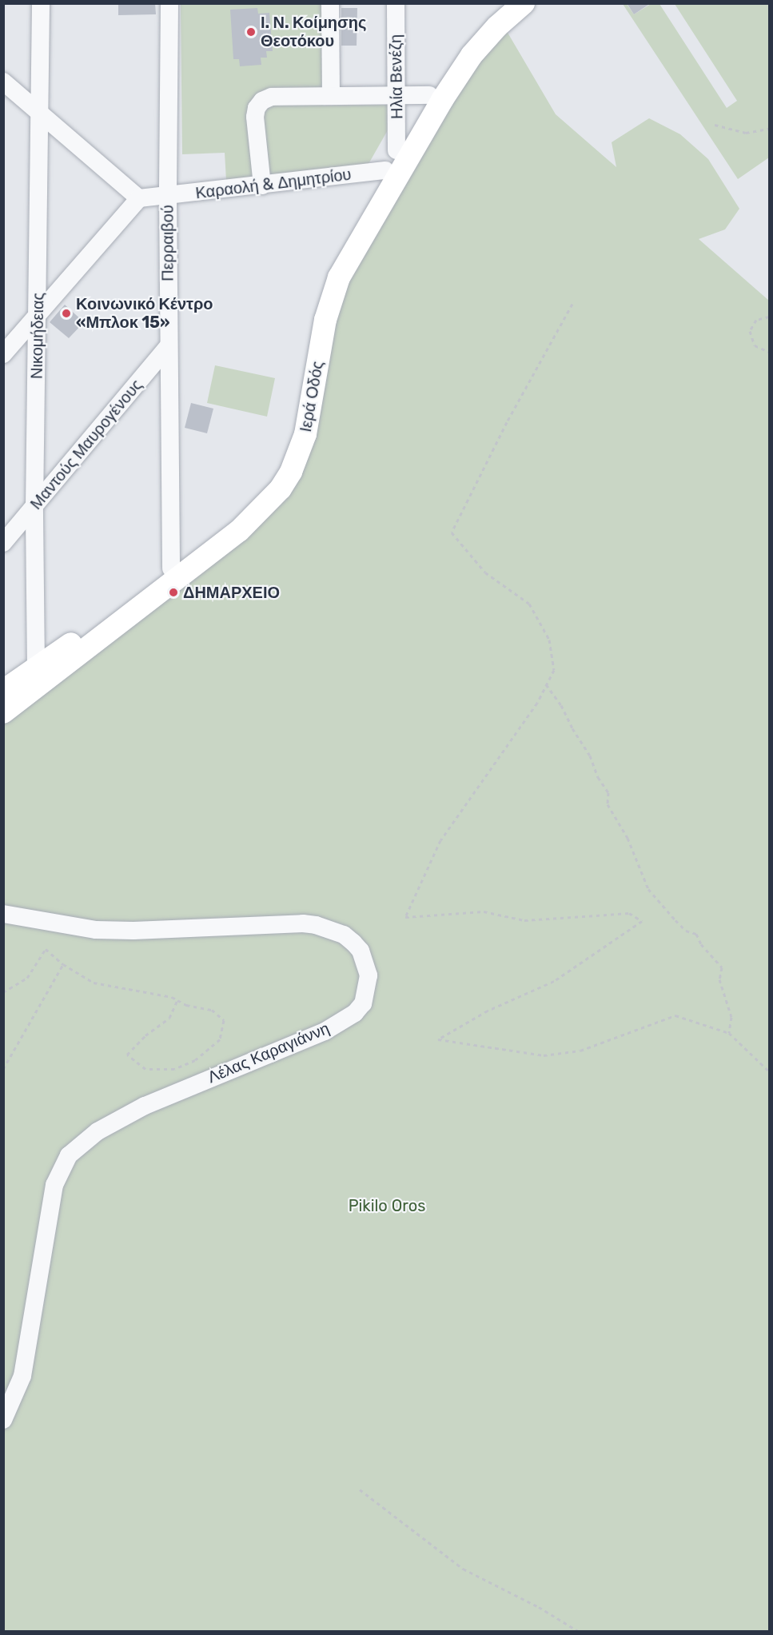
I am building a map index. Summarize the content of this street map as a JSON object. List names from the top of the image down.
{
  "streets": {
    "main road": ["Ιερά Οδός"],
    "street": [
      "Ηλία Βενέζη",
      "Καραολή & Δημητρίου",
      "Περραιβού",
      "Νικομήδειας",
      "Μαντούς Μαυρογένους",
      "Λέλας Καραγιάννη"
    ]
  },
  "crossings": [
    ["Ηλία Βενέζη", "Ιερά Οδός"],
    ["Καραολή & Δημητρίου", "Περραιβού"],
    ["Καραολή & Δημητρίου", "Ιερά Οδός"],
    ["Περραιβού", "Ιερά Οδός"],
    ["Περραιβού", "Μαντούς Μαυρογένους"],
    ["Νικομήδειας", "Ιερά Οδός"],
    ["Νικομήδειας", "Μαντούς Μαυρογένους"]
  ],
  "parks": ["Pikilo Oros"],
  "places": ["Ι. Ν. Κοίμησης Θεοτόκου", "Κοινωνικό Κέντρο «Μπλοκ 15»", "ΔΗΜΑΡΧΕΙΟ"]
}
